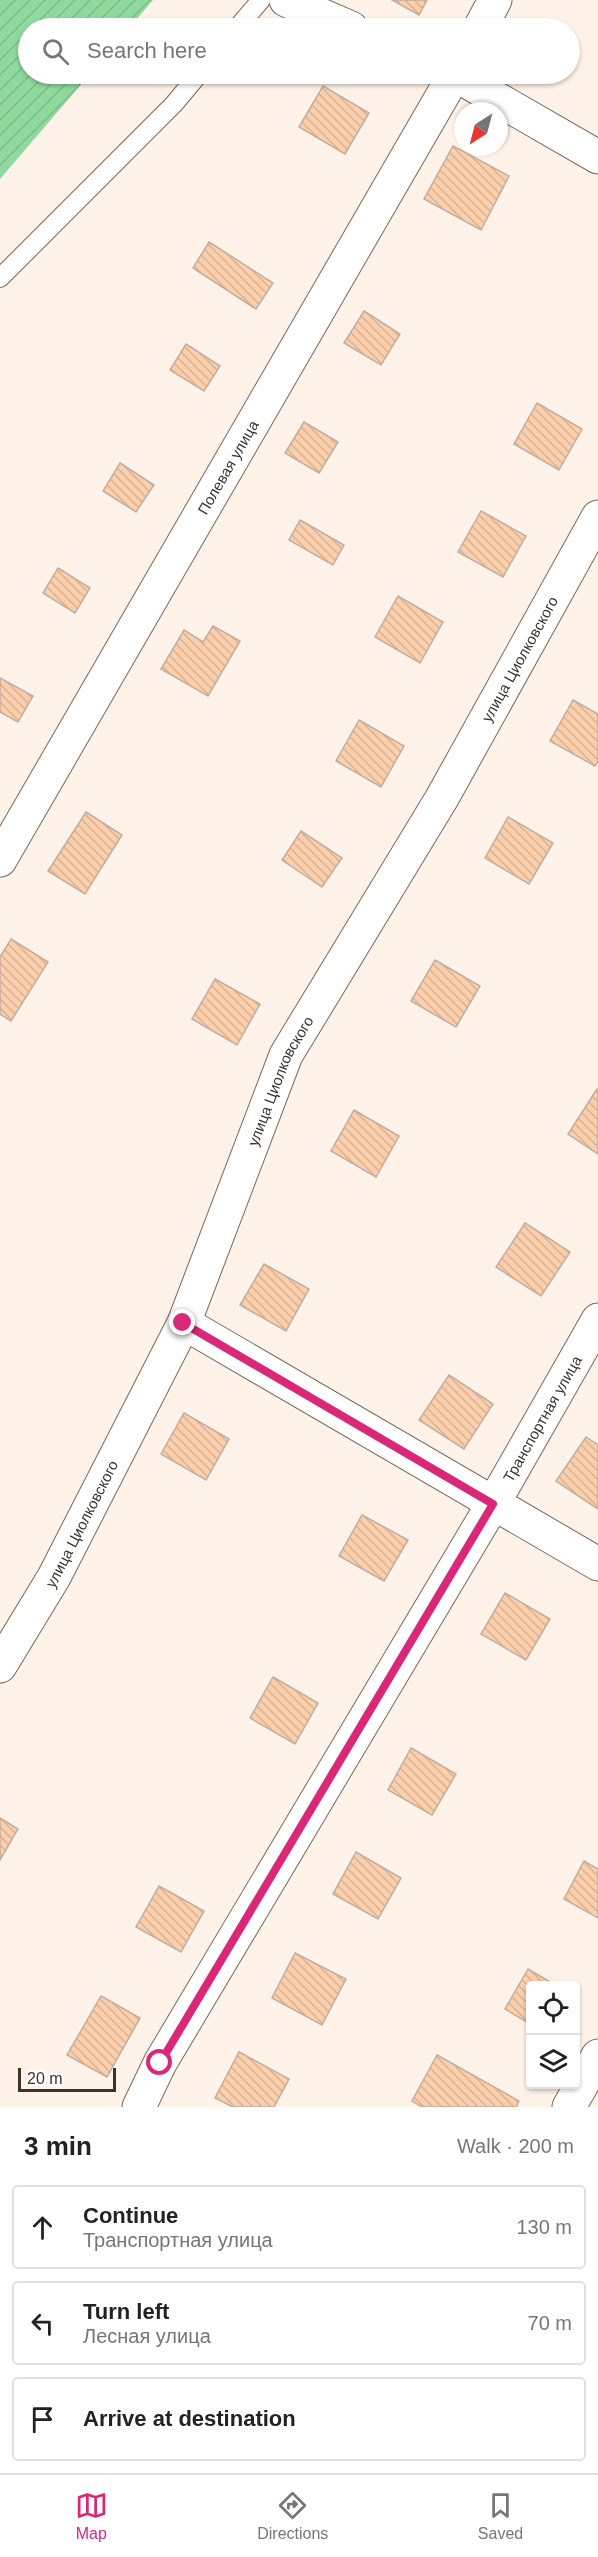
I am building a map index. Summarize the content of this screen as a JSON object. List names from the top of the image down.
{
  "streets": {
    "street": ["Полевая улица", "улица Циолковского", "Транспортная улица"]
  },
  "scale_bar": "20 m",
  "north": "bottom left",
  "page": {
    "search": "Search here",
    "scale": "20 m",
    "heading": ["3 min", "Walk · 200 m"],
    "list": [
      ["Continue", "Транспортная улица", "130 m"],
      ["Turn left", "Лесная улица", "70 m"],
      "Arrive at destination"
    ],
    "nav": ["Map", "Directions", "Saved"]
  }
}
